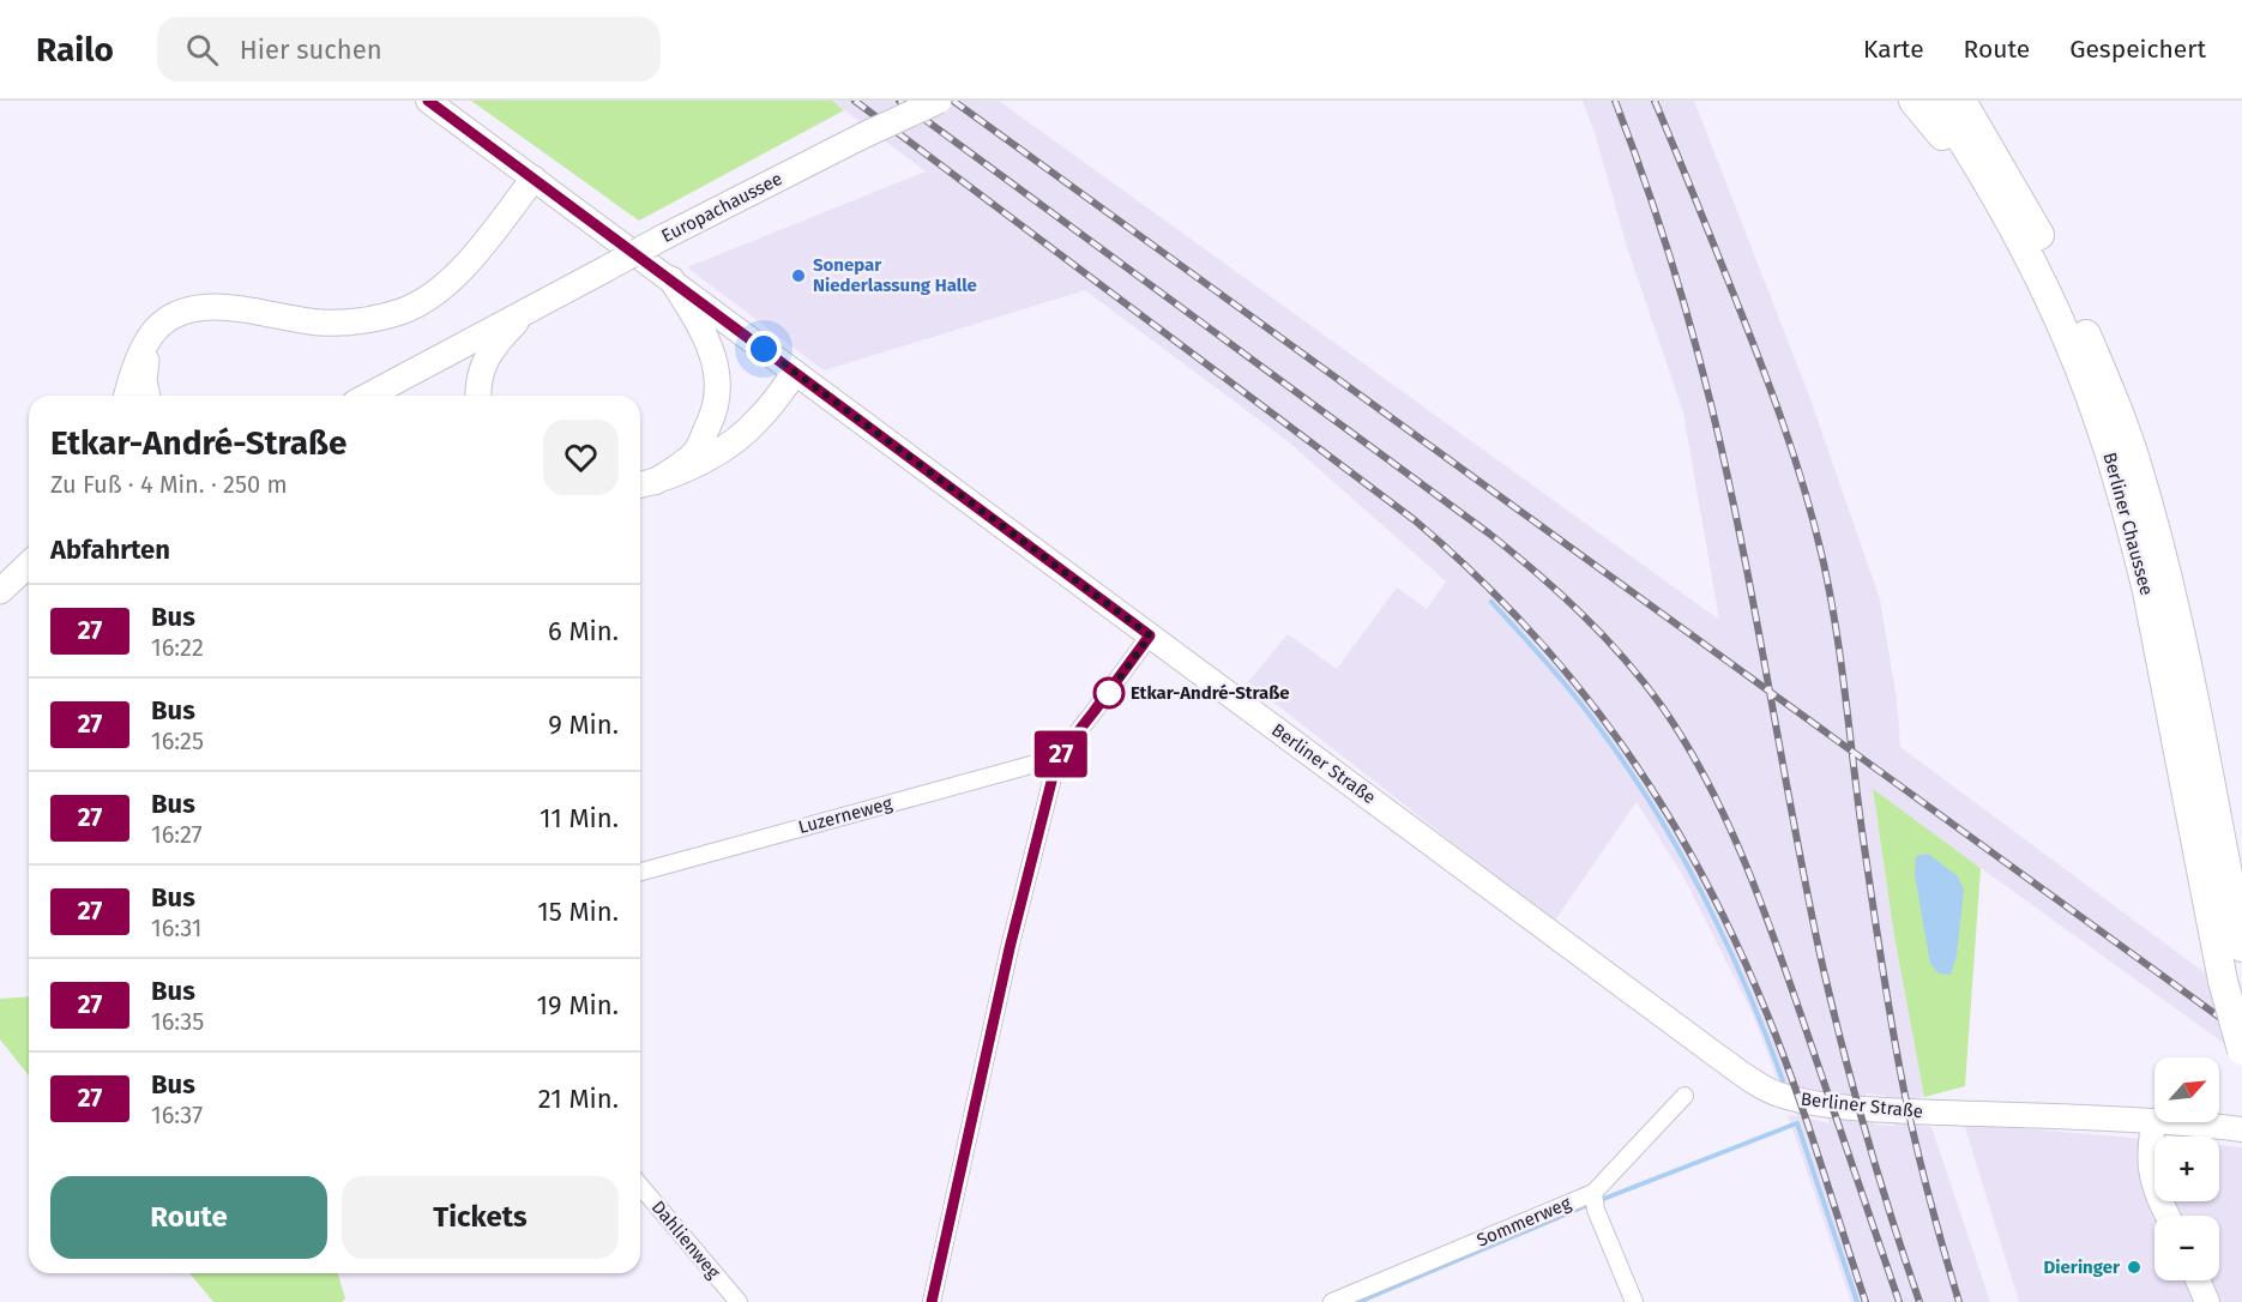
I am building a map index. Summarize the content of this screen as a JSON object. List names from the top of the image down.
{
  "streets": {
    "highway": ["Berliner Chaussee"],
    "main road": ["Europachaussee"],
    "street": [
      "Berliner Straße",
      "Luzerneweg",
      "Sommerweg",
      "Dahlienweg"
    ]
  },
  "places": ["Sonepar Niederlassung Halle", "Etkar-André-Straße", "Dieringer"],
  "lines": ["bus line 27"],
  "north": "top right",
  "page": {
    "header": "Railo",
    "search": "Hier suchen",
    "nav": ["Karte", "Route", "Gespeichert"],
    "on_map": "27",
    "heading": [
      ["Etkar-André-Straße", "Zu Fuß · 4 Min. · 250 m"],
      "Abfahrten"
    ],
    "list": [
      {
        "mark": "27",
        "name": "Bus",
        "note": "16:22",
        "value": "6 Min."
      },
      {
        "mark": "27",
        "name": "Bus",
        "note": "16:25",
        "value": "9 Min."
      },
      {
        "mark": "27",
        "name": "Bus",
        "note": "16:27",
        "value": "11 Min."
      },
      {
        "mark": "27",
        "name": "Bus",
        "note": "16:31",
        "value": "15 Min."
      },
      {
        "mark": "27",
        "name": "Bus",
        "note": "16:35",
        "value": "19 Min."
      },
      {
        "mark": "27",
        "name": "Bus",
        "note": "16:37",
        "value": "21 Min."
      }
    ],
    "map_buttons": ["+", "−"],
    "buttons": ["Route", "Tickets"]
  }
}
